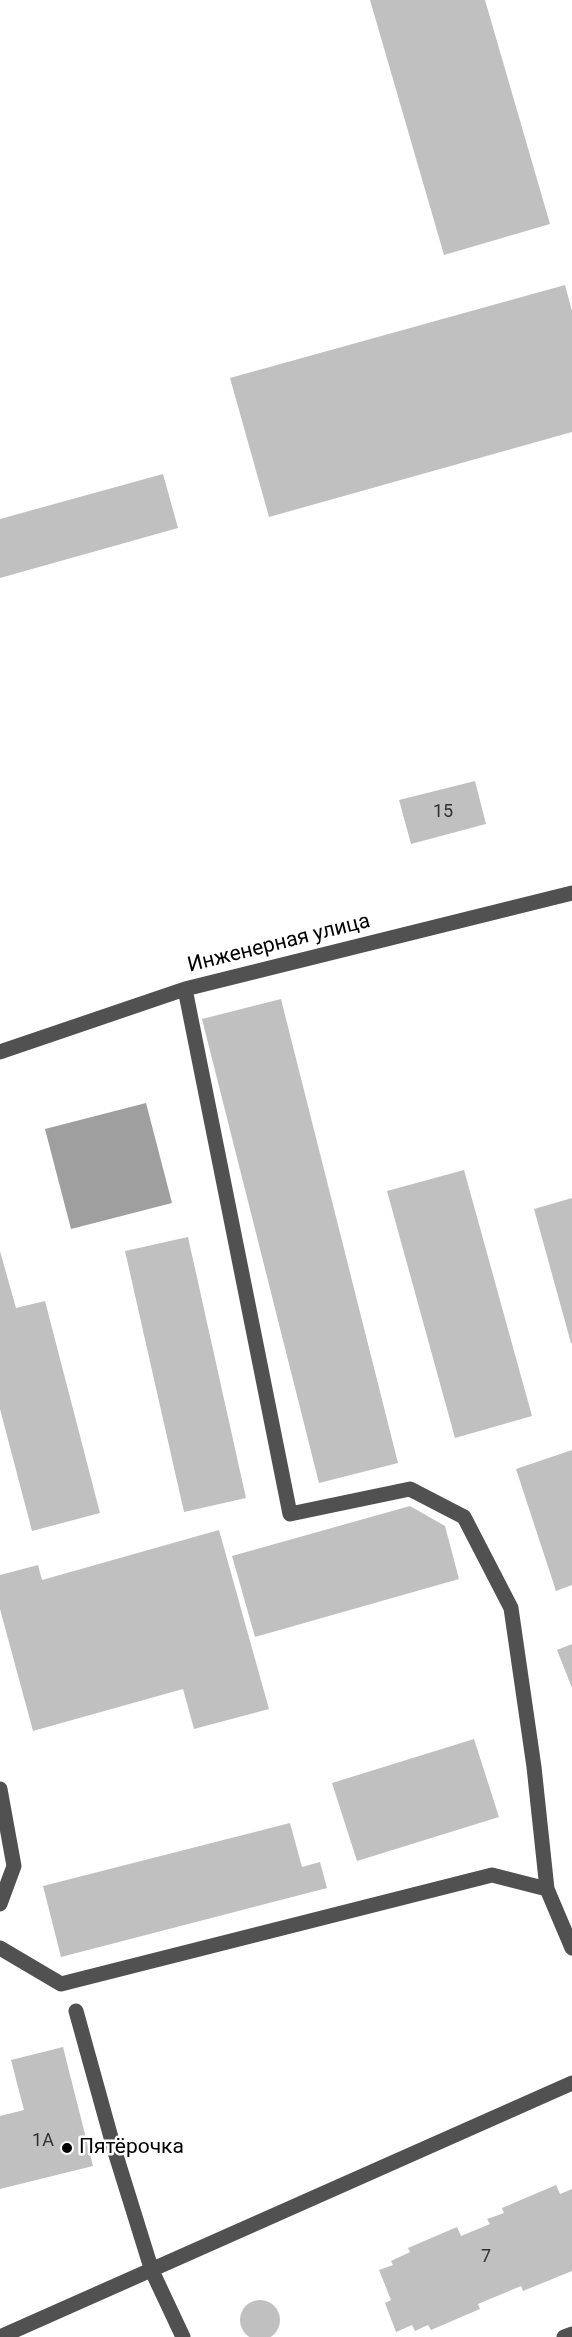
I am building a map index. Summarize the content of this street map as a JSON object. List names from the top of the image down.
{
  "streets": {
    "street": ["Инженерная улица"]
  },
  "places": ["Пятёрочка"],
  "house_numbers": ["15", "1А", "7"]
}
